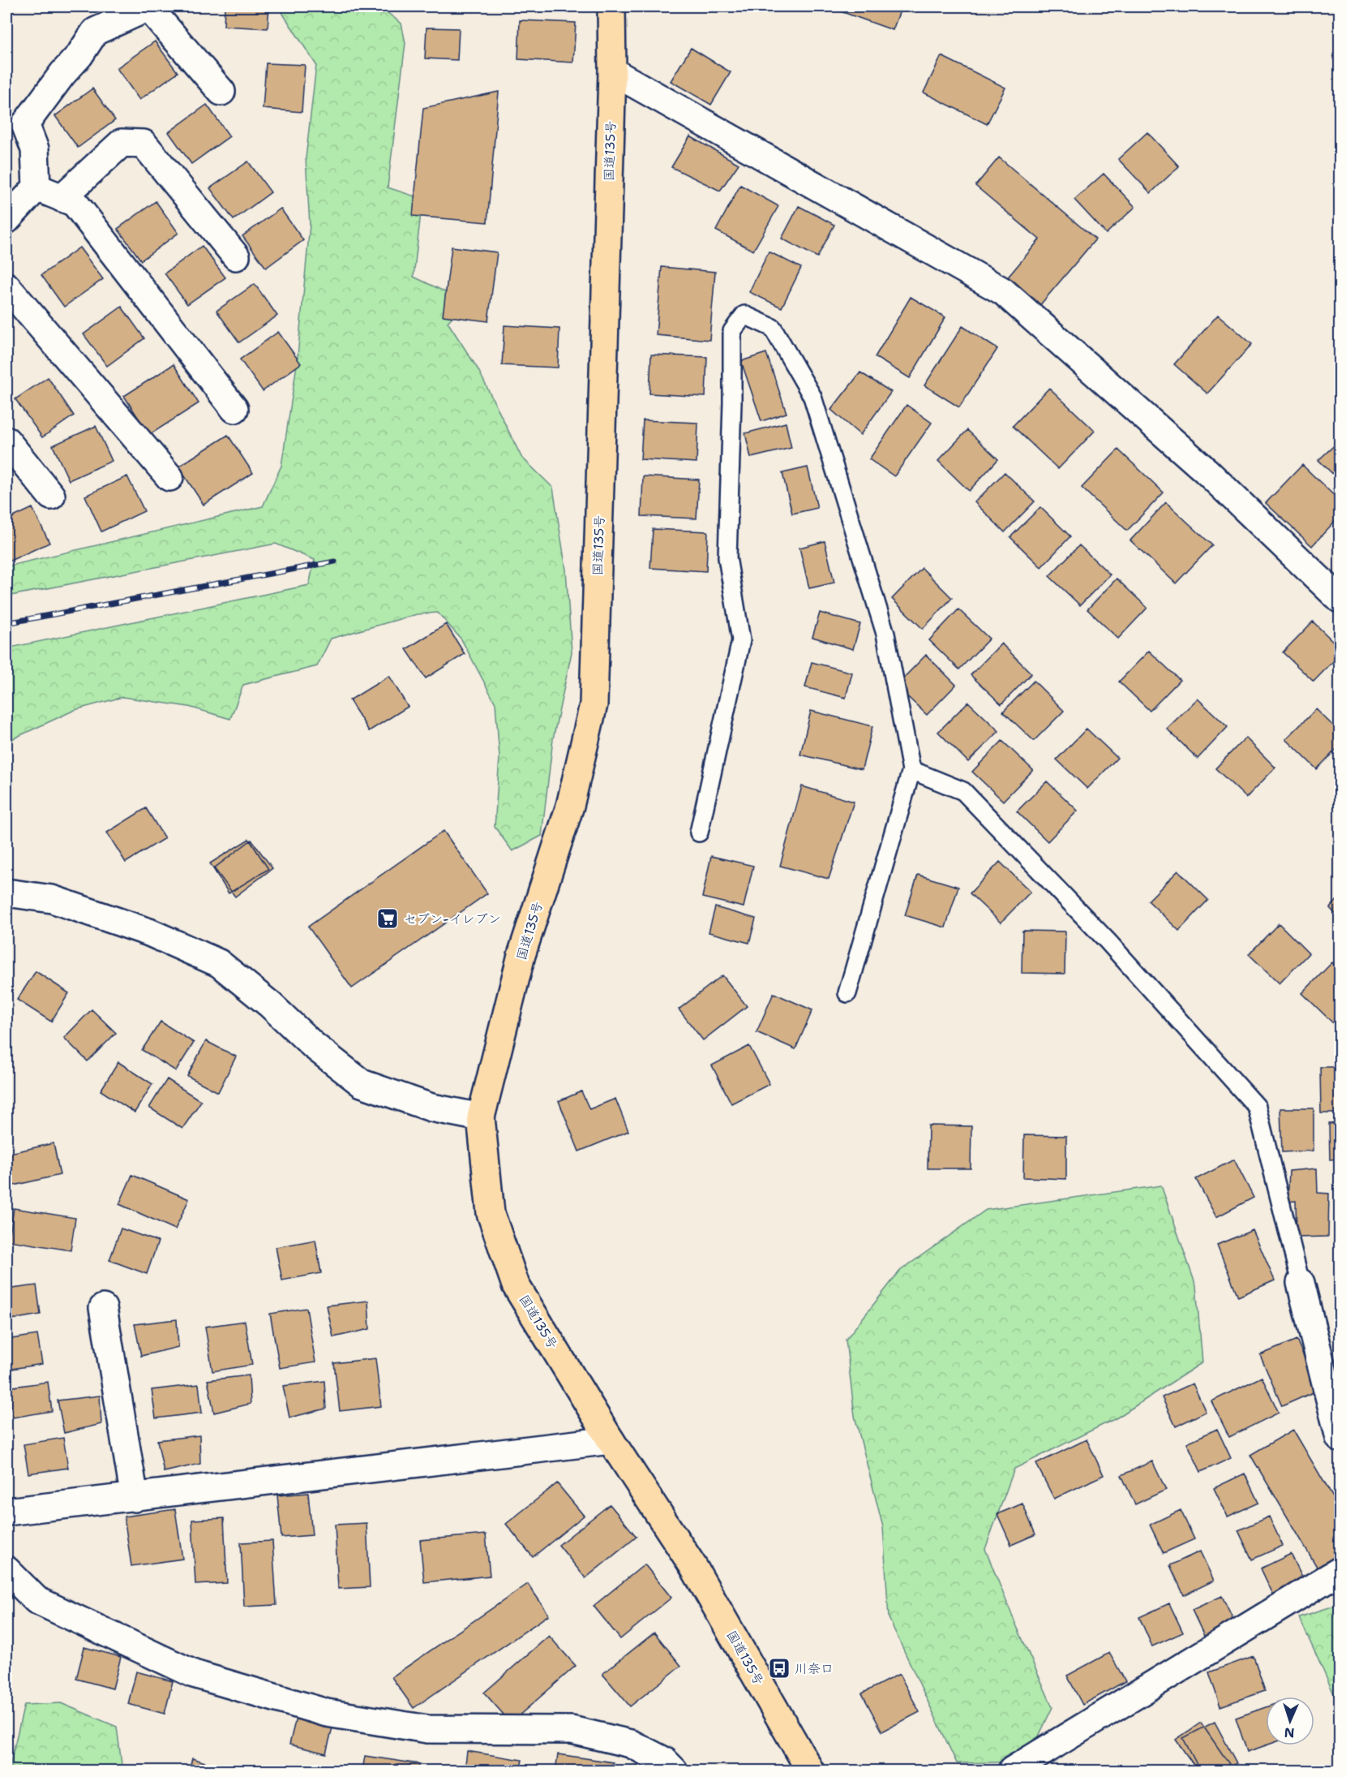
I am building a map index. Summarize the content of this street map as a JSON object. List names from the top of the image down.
{
  "streets": {
    "highway": ["国道135号"]
  },
  "places": {
    "supermarket": ["セブン-イレブン"],
    "bus stop": ["川奈口"]
  },
  "north": "bottom"
}
